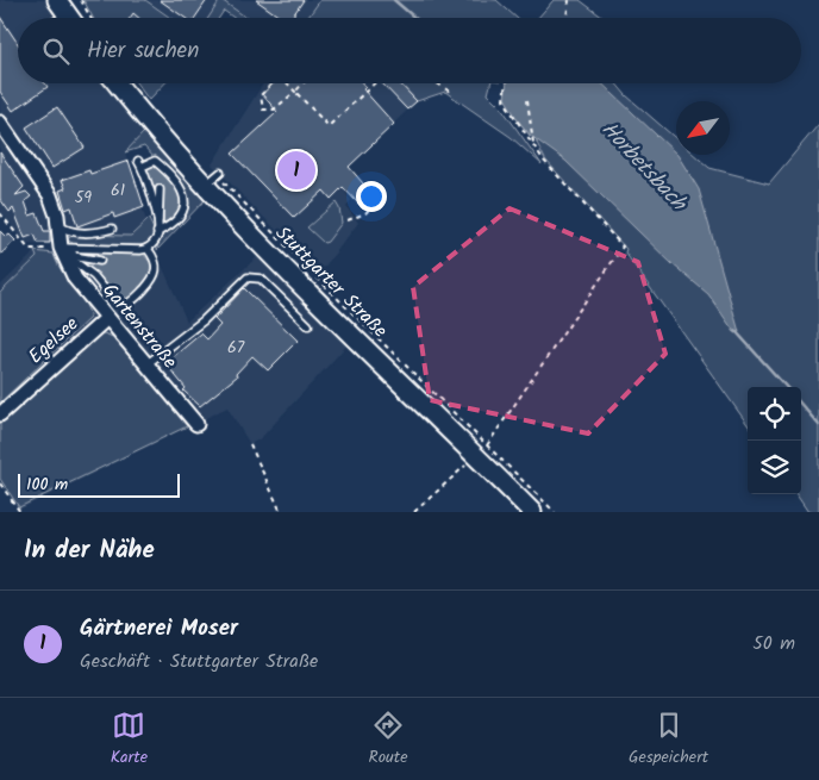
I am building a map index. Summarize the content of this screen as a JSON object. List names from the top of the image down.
{
  "streets": {
    "street": ["Stuttgarter Straße", "Gartenstraße", "Egelsee"]
  },
  "crossings": [
    ["Gartenstraße", "Egelsee"]
  ],
  "water": ["Horbetsbach"],
  "house_numbers": ["61", "59", "67"],
  "scale_bar": "100 m",
  "north": "bottom left",
  "page": {
    "search": "Hier suchen",
    "pins": "1",
    "scale": "100 m",
    "heading": "In der Nähe",
    "list": [
      {
        "mark": "1",
        "name": "Gärtnerei Moser",
        "note": "Geschäft · Stuttgarter Straße",
        "value": "50 m"
      }
    ],
    "nav": ["Karte", "Route", "Gespeichert"]
  }
}
